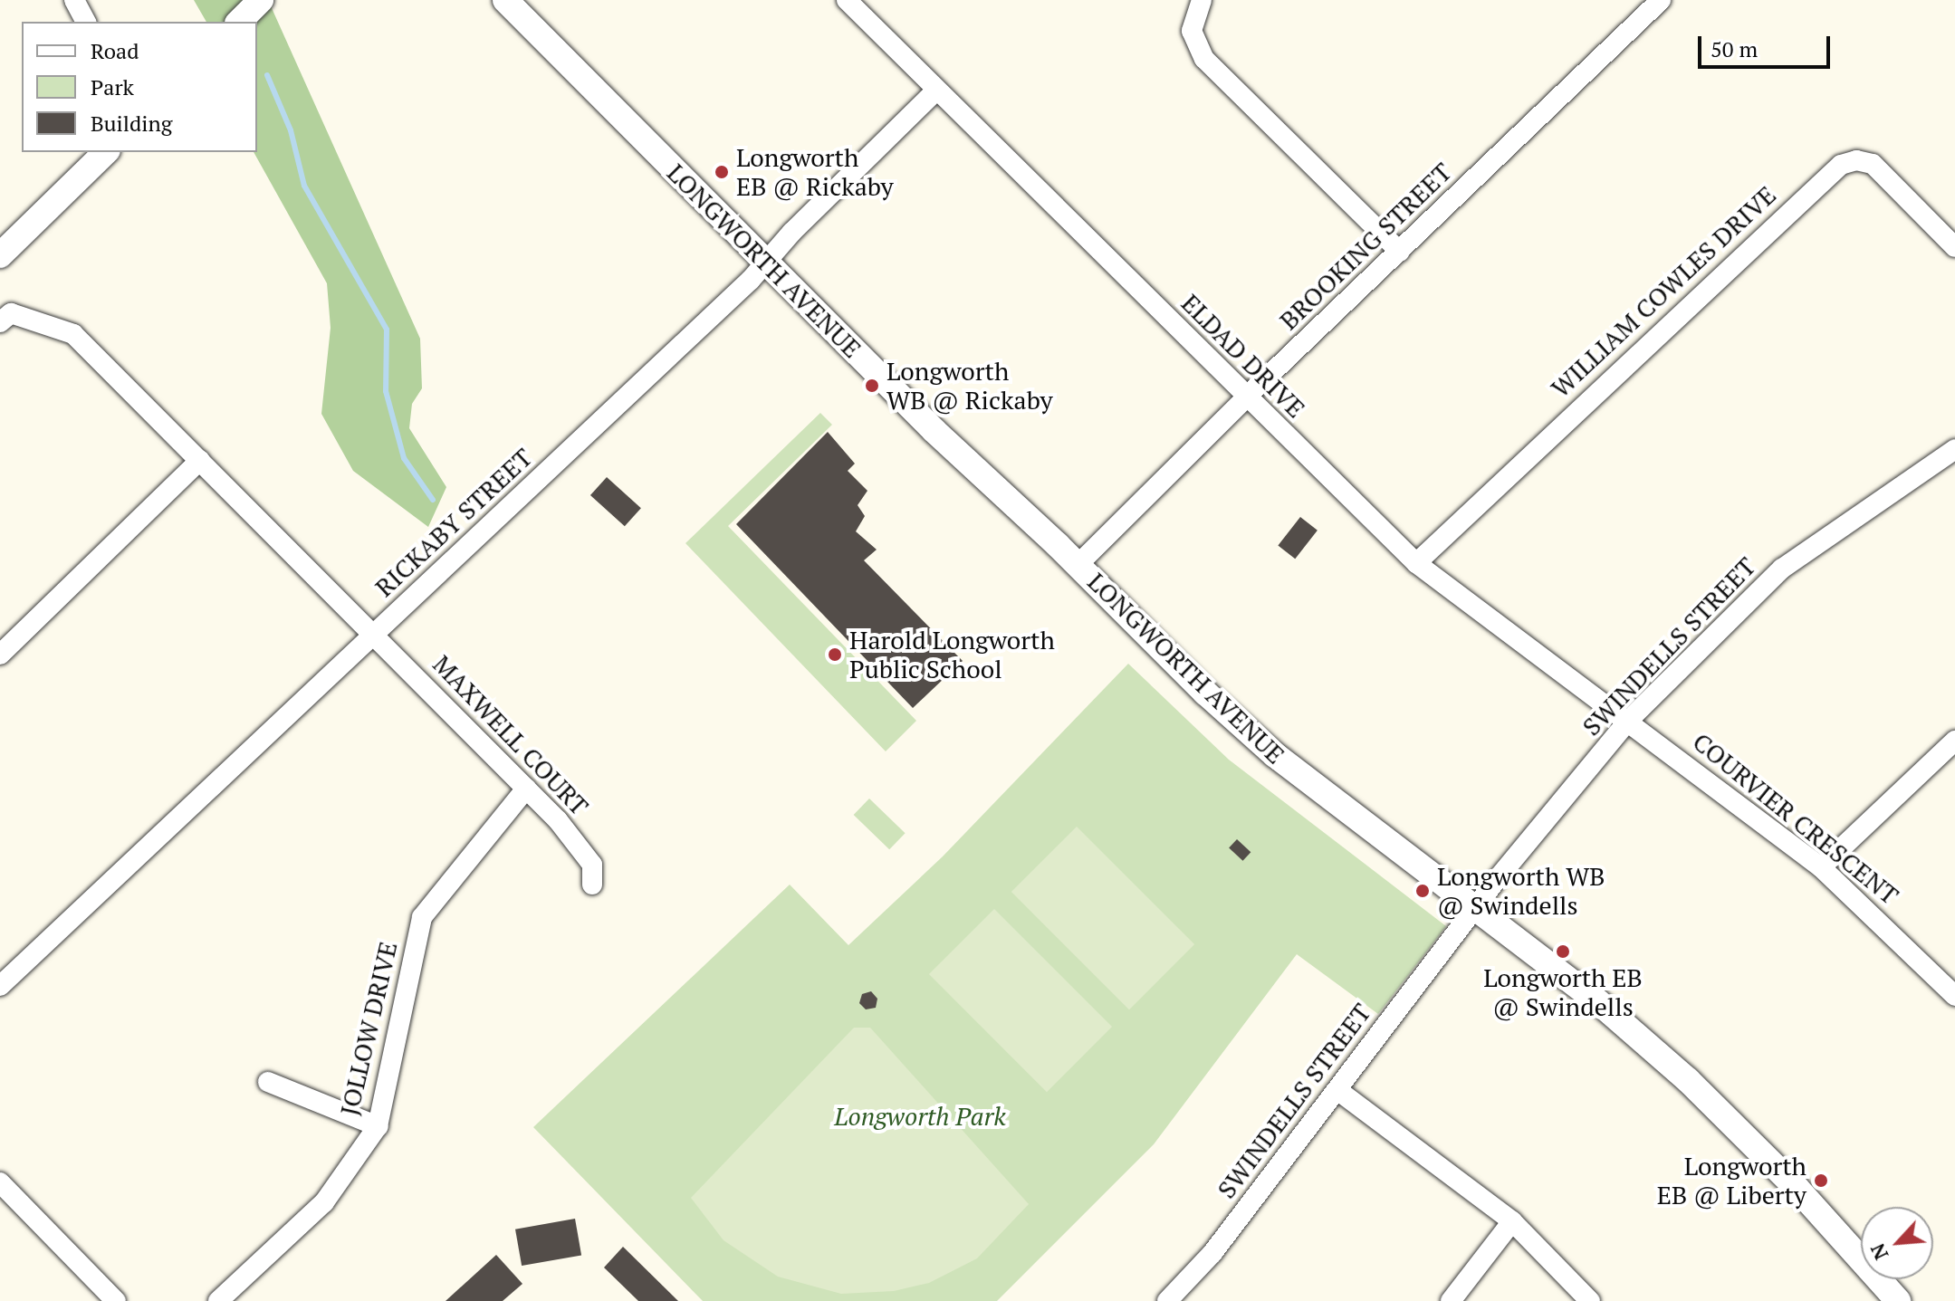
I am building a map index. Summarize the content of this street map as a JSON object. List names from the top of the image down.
{
  "streets": {
    "street": [
      "BROOKING STREET",
      "LONGWORTH AVENUE",
      "WILLIAM COWLES DRIVE",
      "ELDAD DRIVE",
      "RICKABY STREET",
      "SWINDELLS STREET",
      "MAXWELL COURT",
      "COURVIER CRESCENT",
      "JOLLOW DRIVE"
    ]
  },
  "crossings": [
    ["BROOKING STREET", "LONGWORTH AVENUE"],
    ["BROOKING STREET", "ELDAD DRIVE"],
    ["LONGWORTH AVENUE", "RICKABY STREET"],
    ["LONGWORTH AVENUE", "SWINDELLS STREET"],
    ["WILLIAM COWLES DRIVE", "ELDAD DRIVE"],
    ["ELDAD DRIVE", "RICKABY STREET"],
    ["ELDAD DRIVE", "SWINDELLS STREET"],
    ["ELDAD DRIVE", "COURVIER CRESCENT"],
    ["RICKABY STREET", "MAXWELL COURT"],
    ["SWINDELLS STREET", "COURVIER CRESCENT"],
    ["MAXWELL COURT", "JOLLOW DRIVE"]
  ],
  "parks": ["Longworth Park"],
  "places": [
    "Longworth EB @ Rickaby",
    "Longworth WB @ Rickaby",
    "Harold Longworth Public School",
    "Longworth WB @ Swindells",
    "Longworth EB @ Swindells",
    "Longworth EB @ Liberty"
  ],
  "legend": ["Road", "Park", "Building"],
  "scale_bar": "50 m",
  "north": "bottom left"
}
